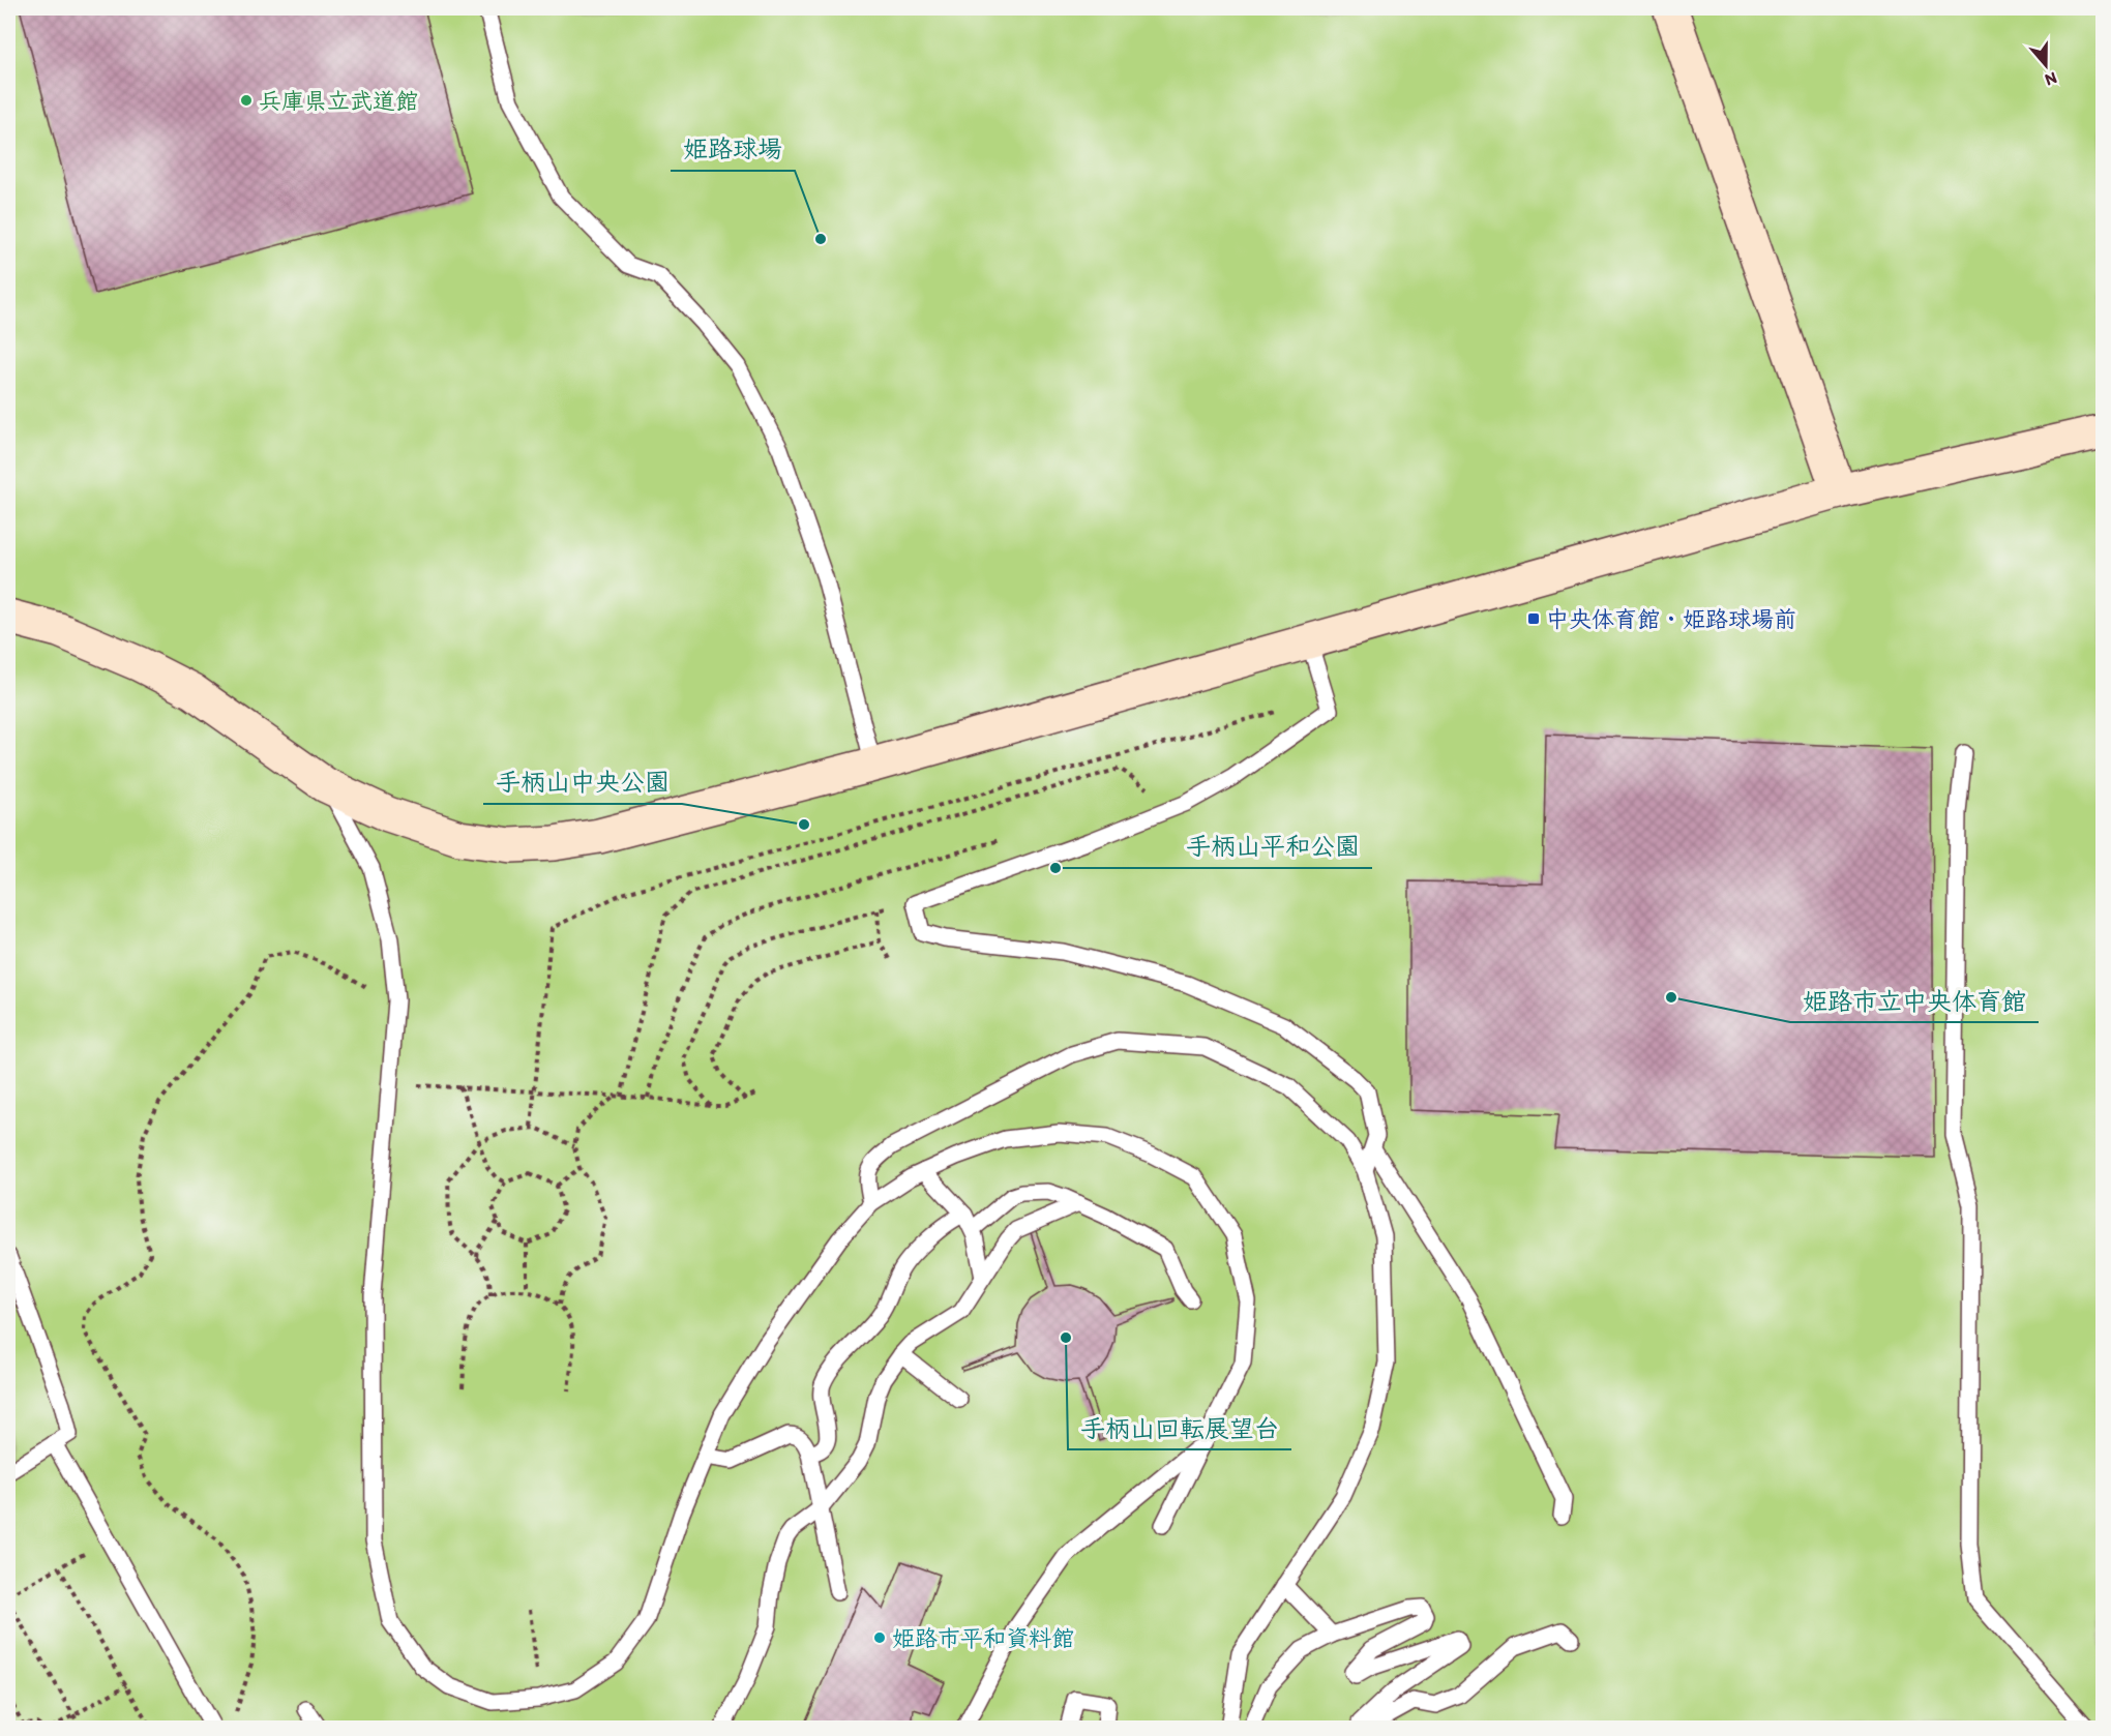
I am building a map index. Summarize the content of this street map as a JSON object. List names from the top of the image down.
{
  "places": {
    "other": [
      "兵庫県立武道館",
      "姫路球場",
      "手柄山中央公園",
      "手柄山平和公園",
      "姫路市立中央体育館",
      "手柄山回転展望台",
      "姫路市平和資料館"
    ],
    "transit": ["中央体育館・姫路球場前"]
  },
  "north": "bottom"
}
